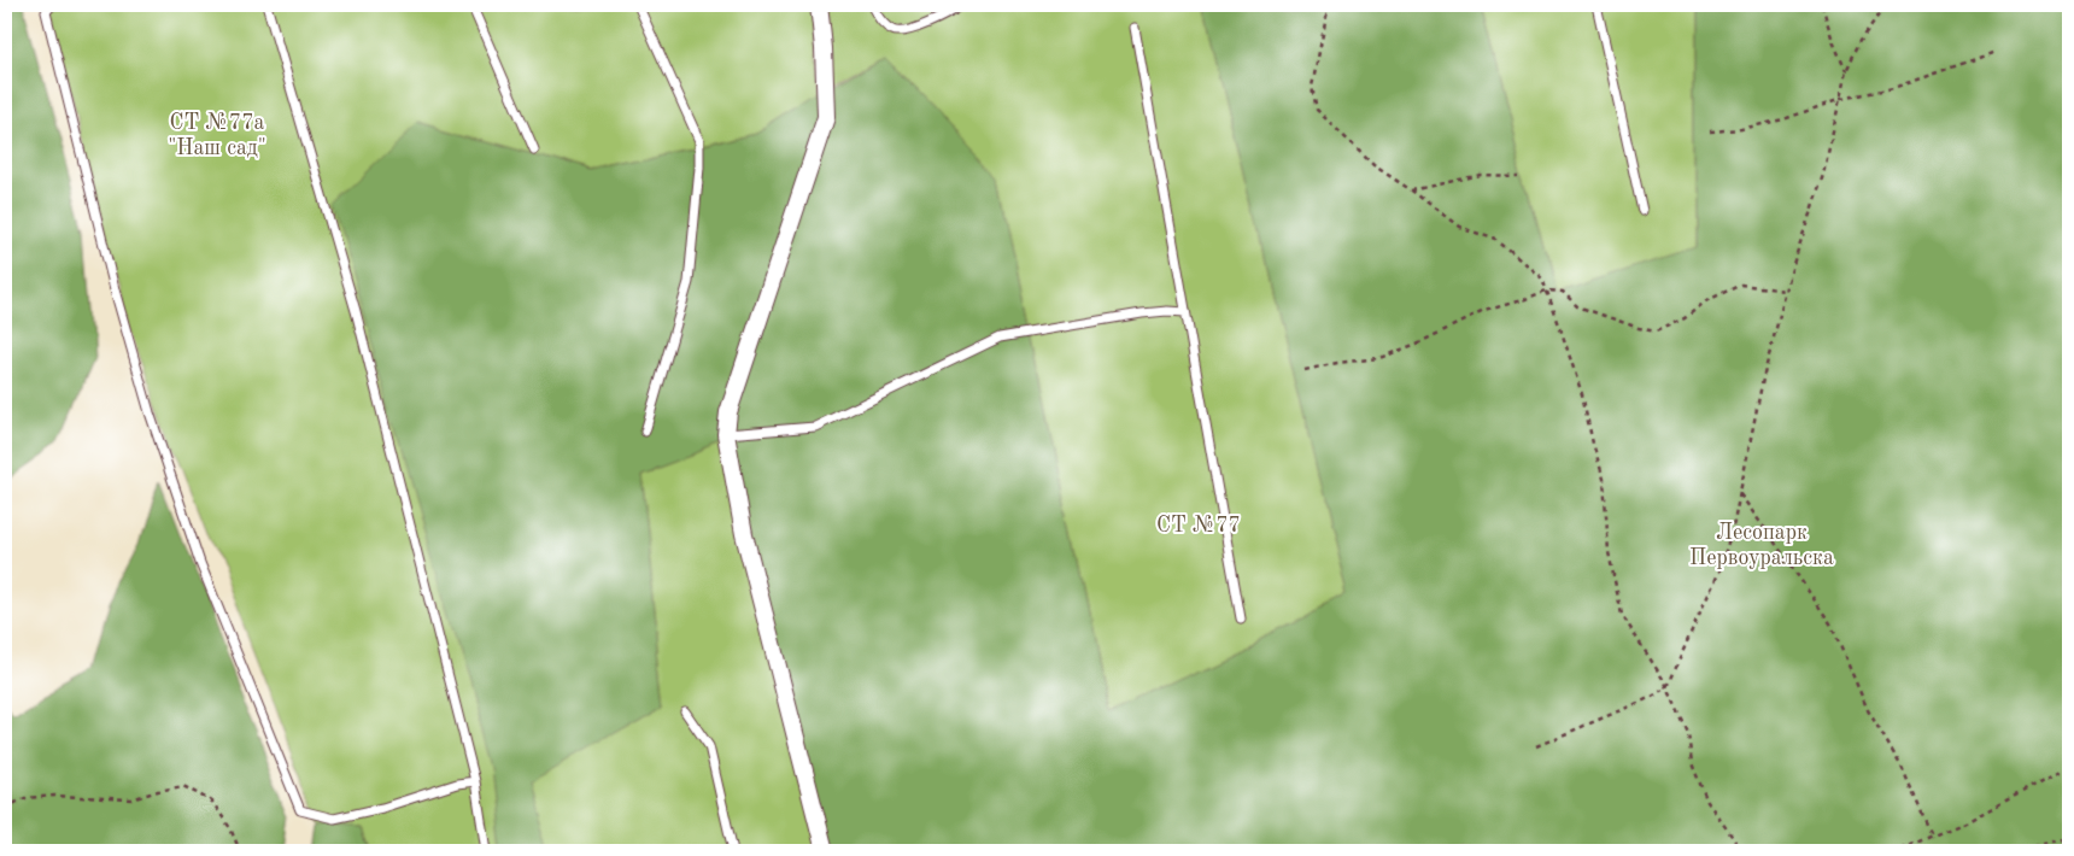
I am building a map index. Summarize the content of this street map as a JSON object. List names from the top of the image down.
{
  "parks": ["СТ №77а \"Наш сад\"", "СТ №77", "Лесопарк Первоуральска"]
}
